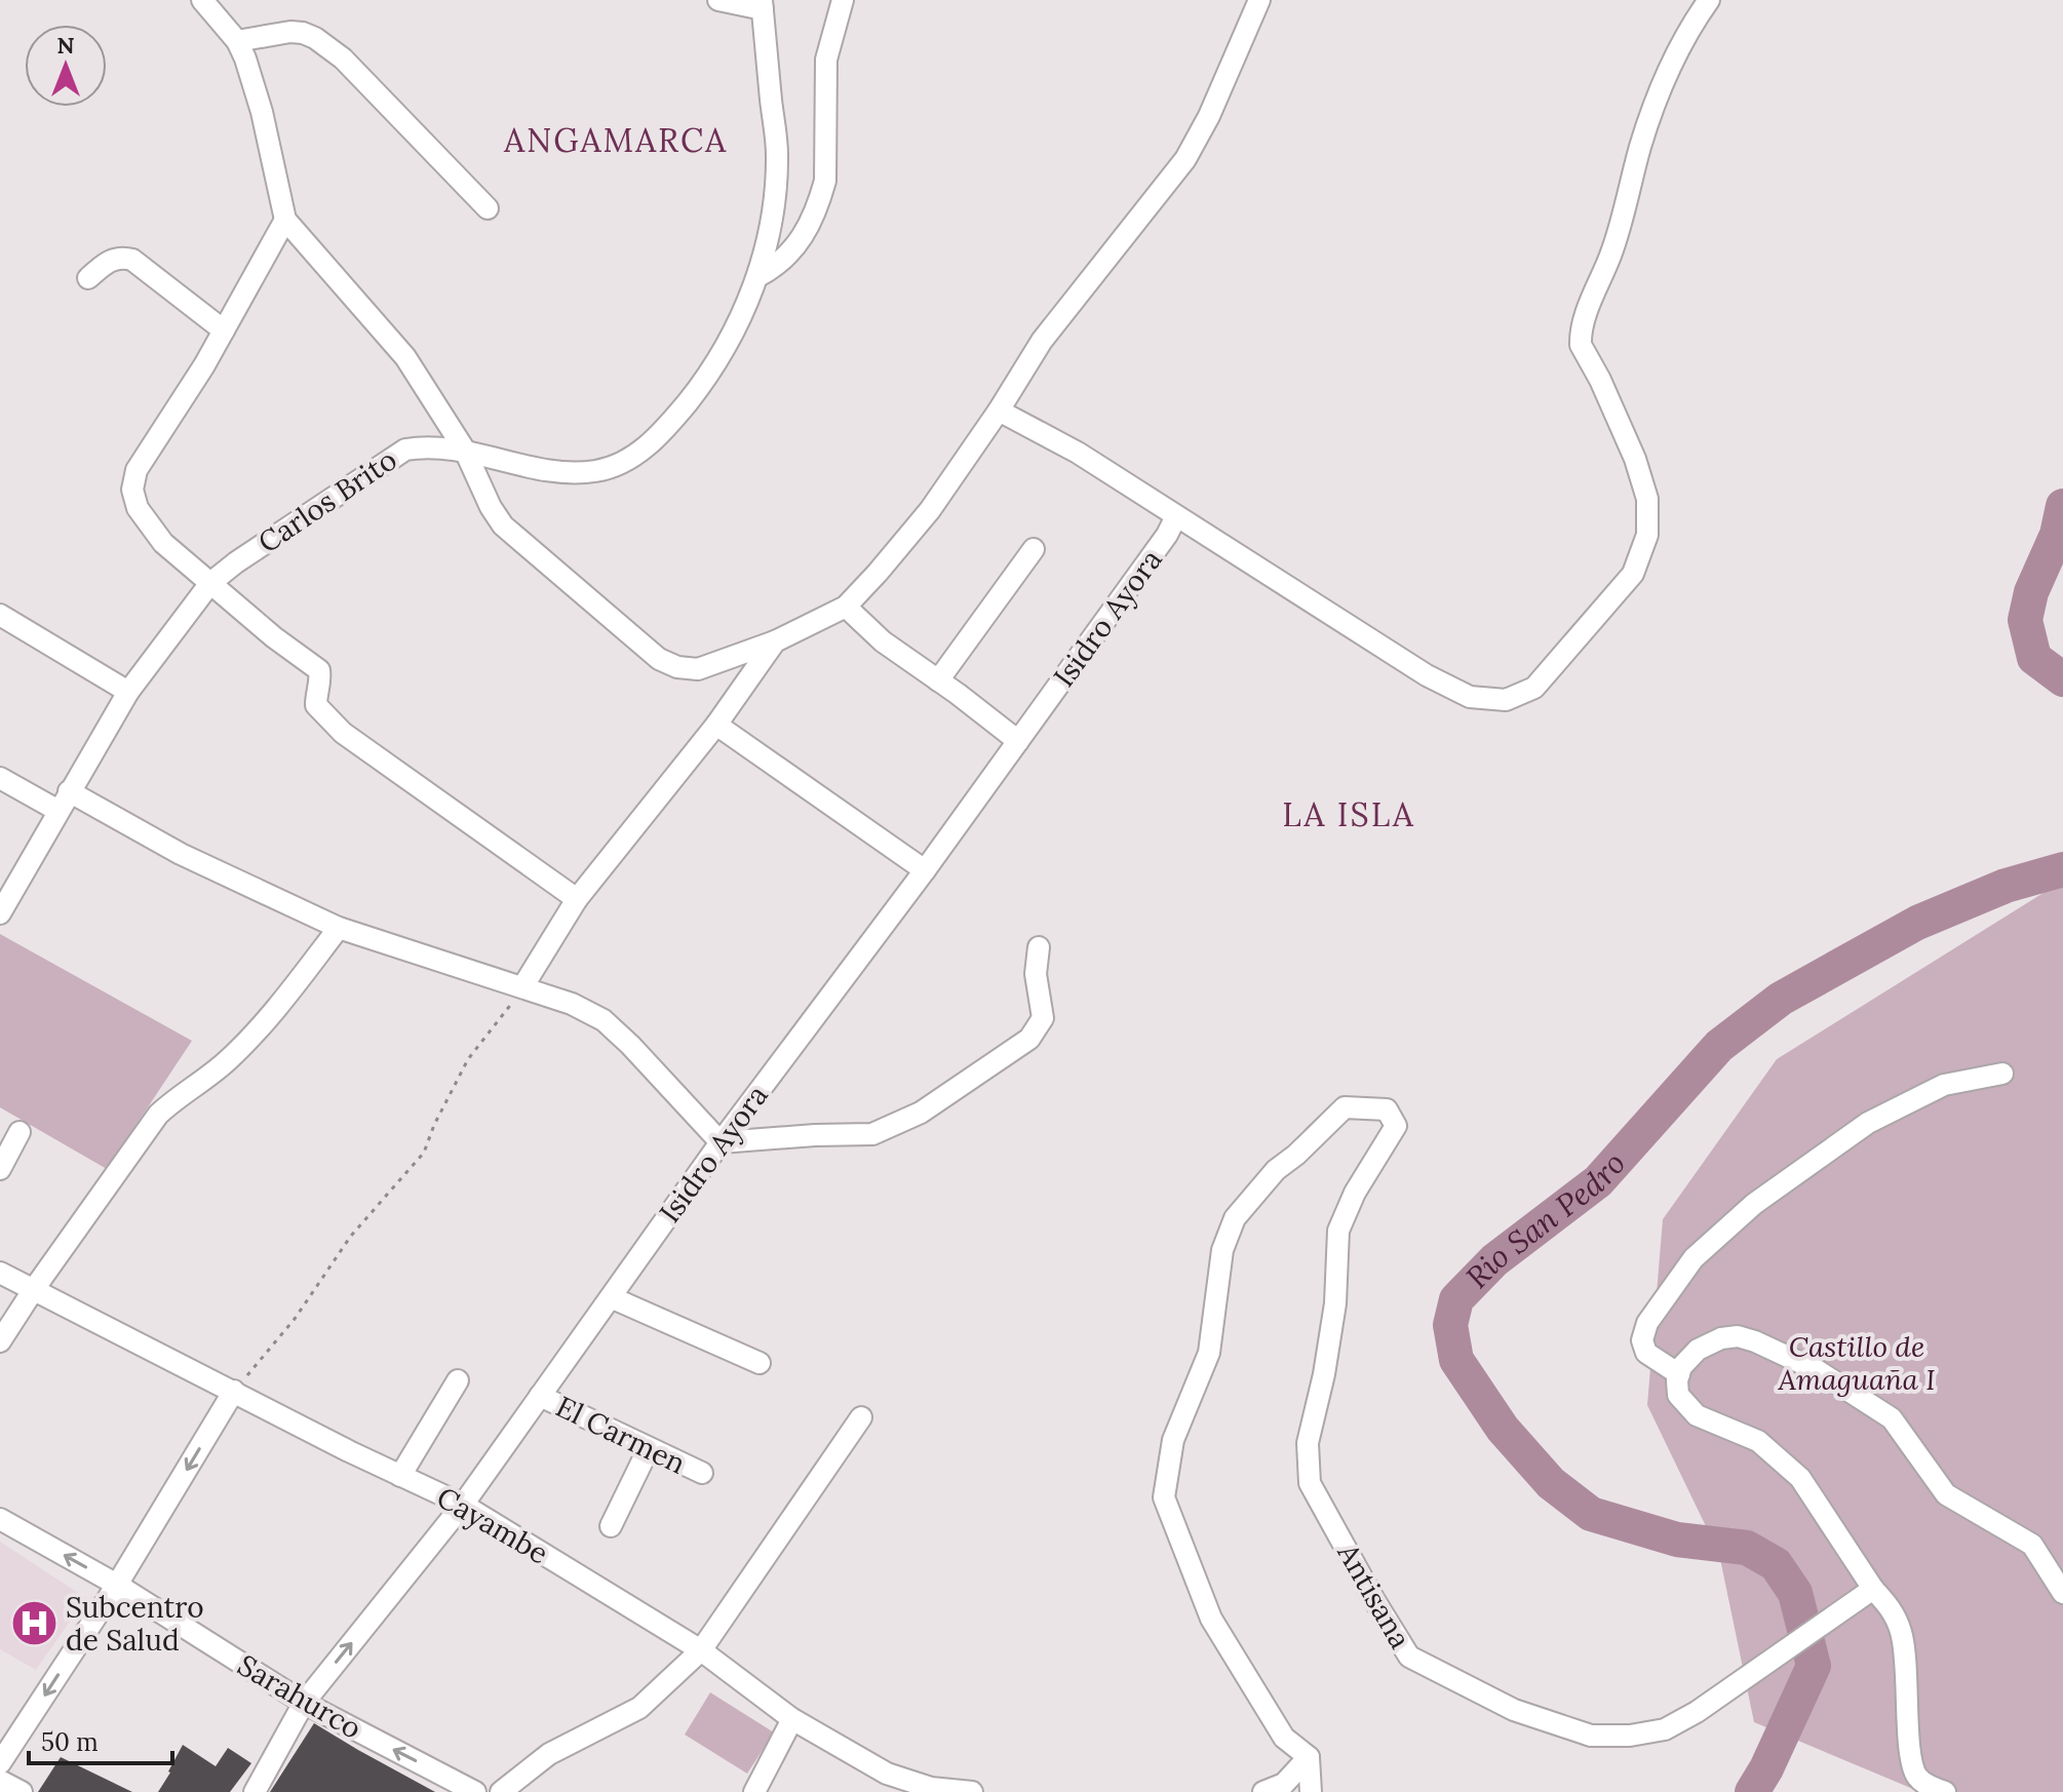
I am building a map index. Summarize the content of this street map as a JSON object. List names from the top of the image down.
{
  "streets": {
    "street": [
      "Carlos Brito",
      "Isidro Ayora",
      "El Carmen",
      "Cayambe",
      "Antisana",
      "Sarahurco"
    ]
  },
  "crossings": [
    ["Isidro Ayora", "El Carmen"],
    ["Isidro Ayora", "Cayambe"],
    ["Isidro Ayora", "Sarahurco"]
  ],
  "one_way": ["Sarahurco"],
  "districts": ["ANGAMARCA", "LA ISLA"],
  "water": ["Rio San Pedro"],
  "parks": ["Castillo de Amaguaña I"],
  "places": {
    "hospital": ["Subcentro de Salud"]
  },
  "scale_bar": "50 m",
  "north": "top"
}
